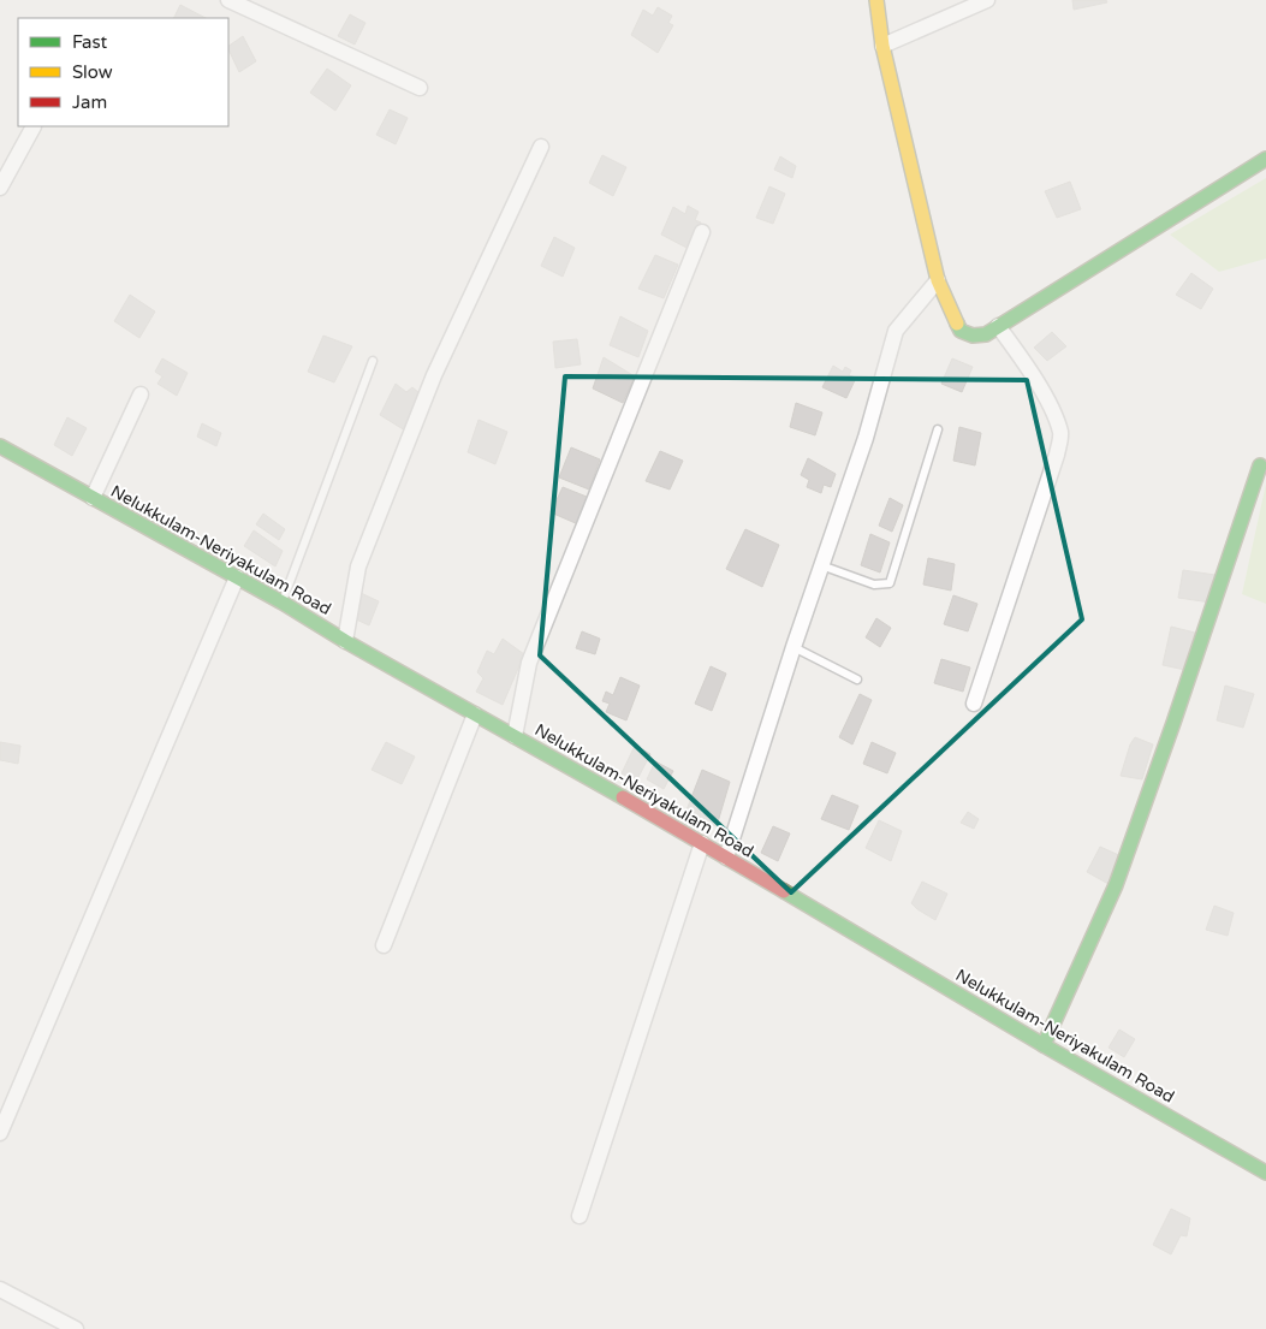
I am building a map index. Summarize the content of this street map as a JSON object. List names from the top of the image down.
{
  "streets": {
    "main road": ["Nelukkulam-Neriyakulam Road"]
  },
  "legend": ["Fast", "Slow", "Jam"]
}
